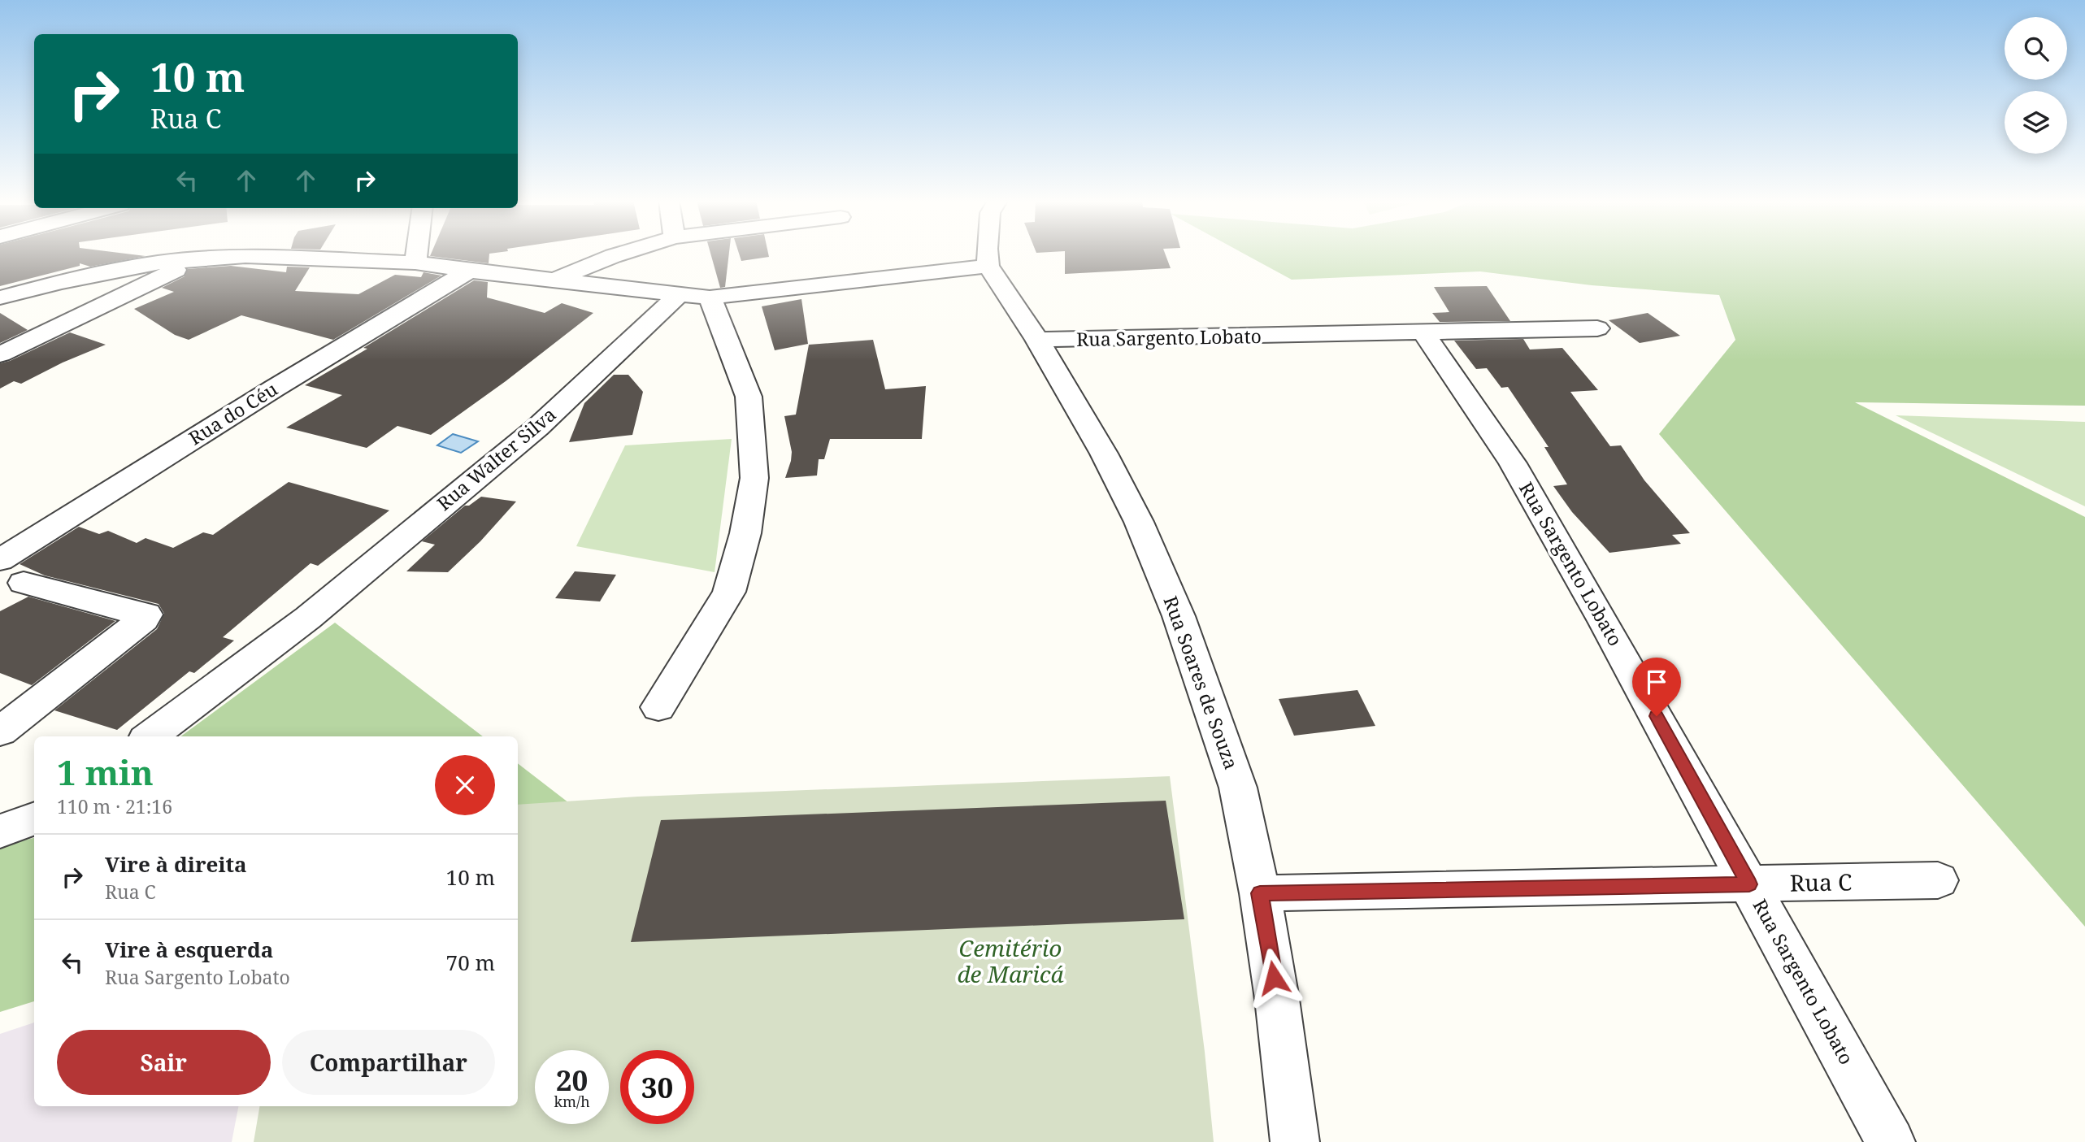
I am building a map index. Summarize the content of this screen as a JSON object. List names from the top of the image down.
{
  "streets": {
    "street": [
      "Rua Sargento Lobato",
      "Rua do Céu",
      "Rua Walter Silva",
      "Rua Soares de Souza",
      "Rua C"
    ]
  },
  "crossings": [
    ["Rua Sargento Lobato", "Rua Soares de Souza"],
    ["Rua Sargento Lobato", "Rua C"],
    ["Rua Soares de Souza", "Rua C"]
  ],
  "parks": ["Cemitério de Maricá"],
  "page": {
    "turn": ["10 m", "Rua C"],
    "heading": ["1 min", "110 m · 21:16"],
    "list": [
      {
        "name": "Vire à direita",
        "note": "Rua C",
        "value": "10 m"
      },
      {
        "name": "Vire à esquerda",
        "note": "Rua Sargento Lobato",
        "value": "70 m"
      }
    ],
    "buttons": ["Sair", "Compartilhar"],
    "speed": "20 km/h",
    "limit": "30"
  }
}
